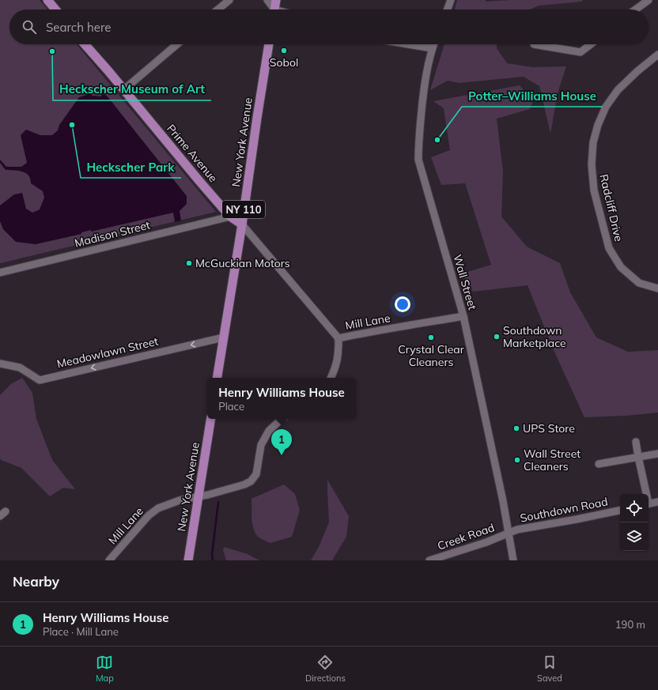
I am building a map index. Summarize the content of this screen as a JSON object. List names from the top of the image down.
{
  "streets": {
    "main road": ["New York Avenue", "Prime Avenue", "NY 110"],
    "street": [
      "Radcliff Drive",
      "Madison Street",
      "Wall Street",
      "Mill Lane",
      "Meadowlawn Street",
      "Southdown Road",
      "Creek Road"
    ]
  },
  "crossings": [
    ["New York Avenue", "Prime Avenue"],
    ["New York Avenue", "Mill Lane"],
    ["New York Avenue", "Meadowlawn Street"],
    ["Prime Avenue", "Madison Street"],
    ["Prime Avenue", "Mill Lane"],
    ["Wall Street", "Mill Lane"],
    ["Wall Street", "Southdown Road"],
    ["Wall Street", "Creek Road"],
    ["Southdown Road", "Creek Road"]
  ],
  "one_way": ["Meadowlawn Street"],
  "places": [
    "Sobol",
    "Heckscher Museum of Art",
    "Heckscher Park",
    "Potter–Williams House",
    "McGuckian Motors",
    "Southdown Marketplace",
    "Crystal Clear Cleaners",
    "UPS Store",
    "Wall Street Cleaners"
  ],
  "page": {
    "search": "Search here",
    "popup": ["Henry Williams House", "Place"],
    "pins": "1",
    "heading": "Nearby",
    "list": [
      {
        "mark": "1",
        "name": "Henry Williams House",
        "note": "Place · Mill Lane",
        "value": "190 m"
      }
    ],
    "nav": ["Map", "Directions", "Saved"]
  }
}
